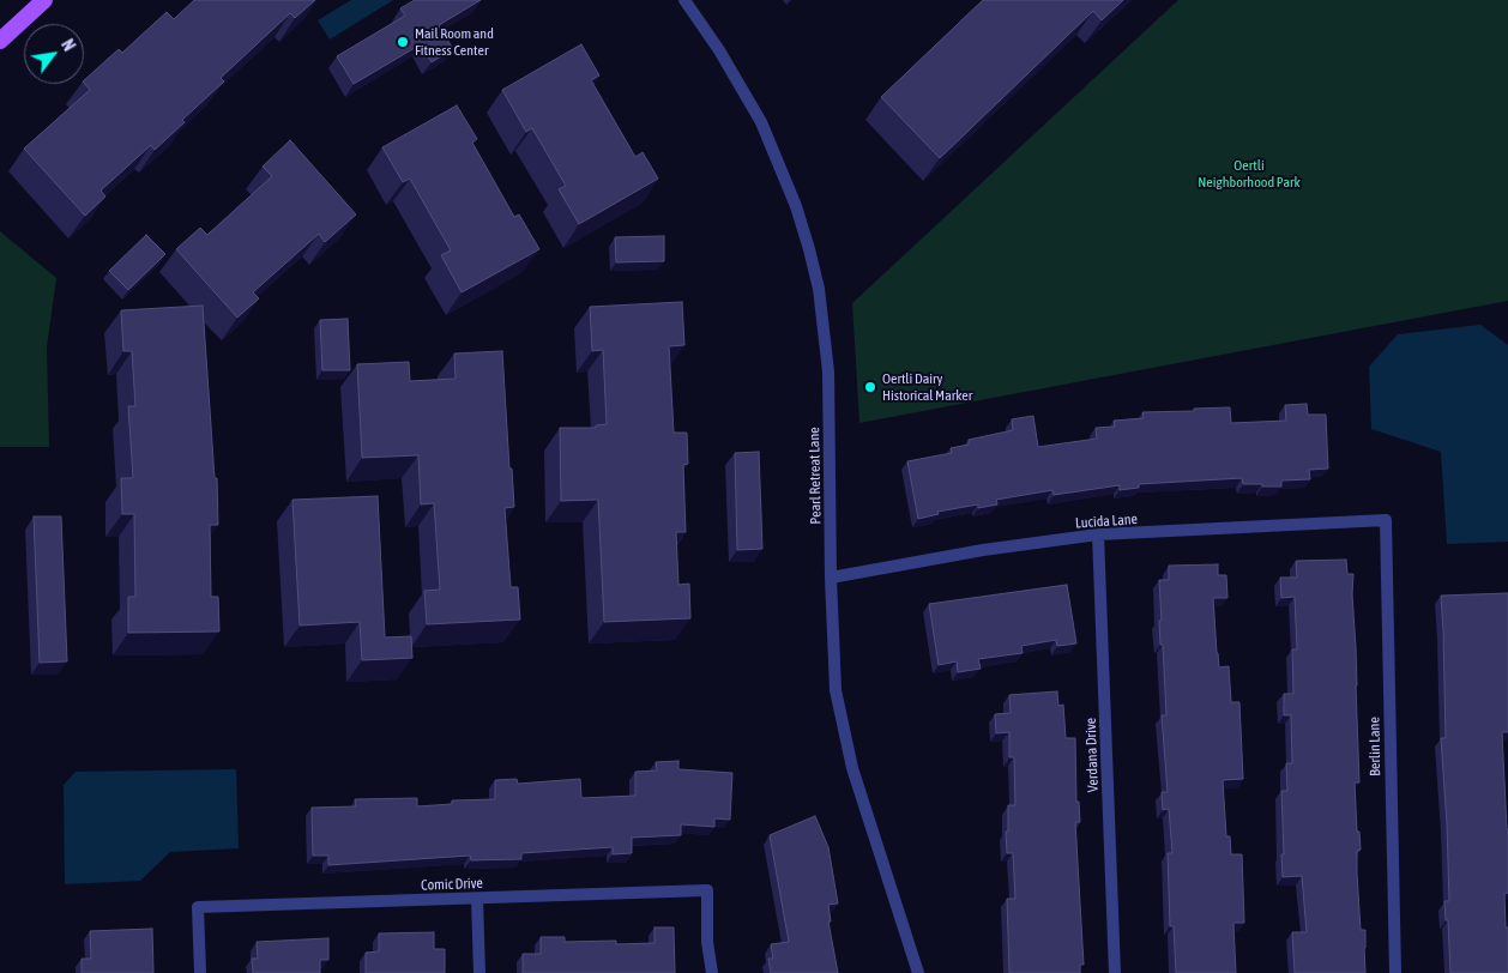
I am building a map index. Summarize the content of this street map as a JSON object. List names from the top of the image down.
{
  "streets": {
    "street": [
      "Pearl Retreat Lane",
      "Lucida Lane",
      "Berlin Lane",
      "Verdana Drive",
      "Comic Drive"
    ]
  },
  "crossings": [
    ["Pearl Retreat Lane", "Lucida Lane"],
    ["Lucida Lane", "Berlin Lane"],
    ["Lucida Lane", "Verdana Drive"]
  ],
  "parks": ["Oertli Neighborhood Park"],
  "places": ["Mail Room and Fitness Center", "Oertli Dairy Historical Marker"],
  "north": "top right"
}
